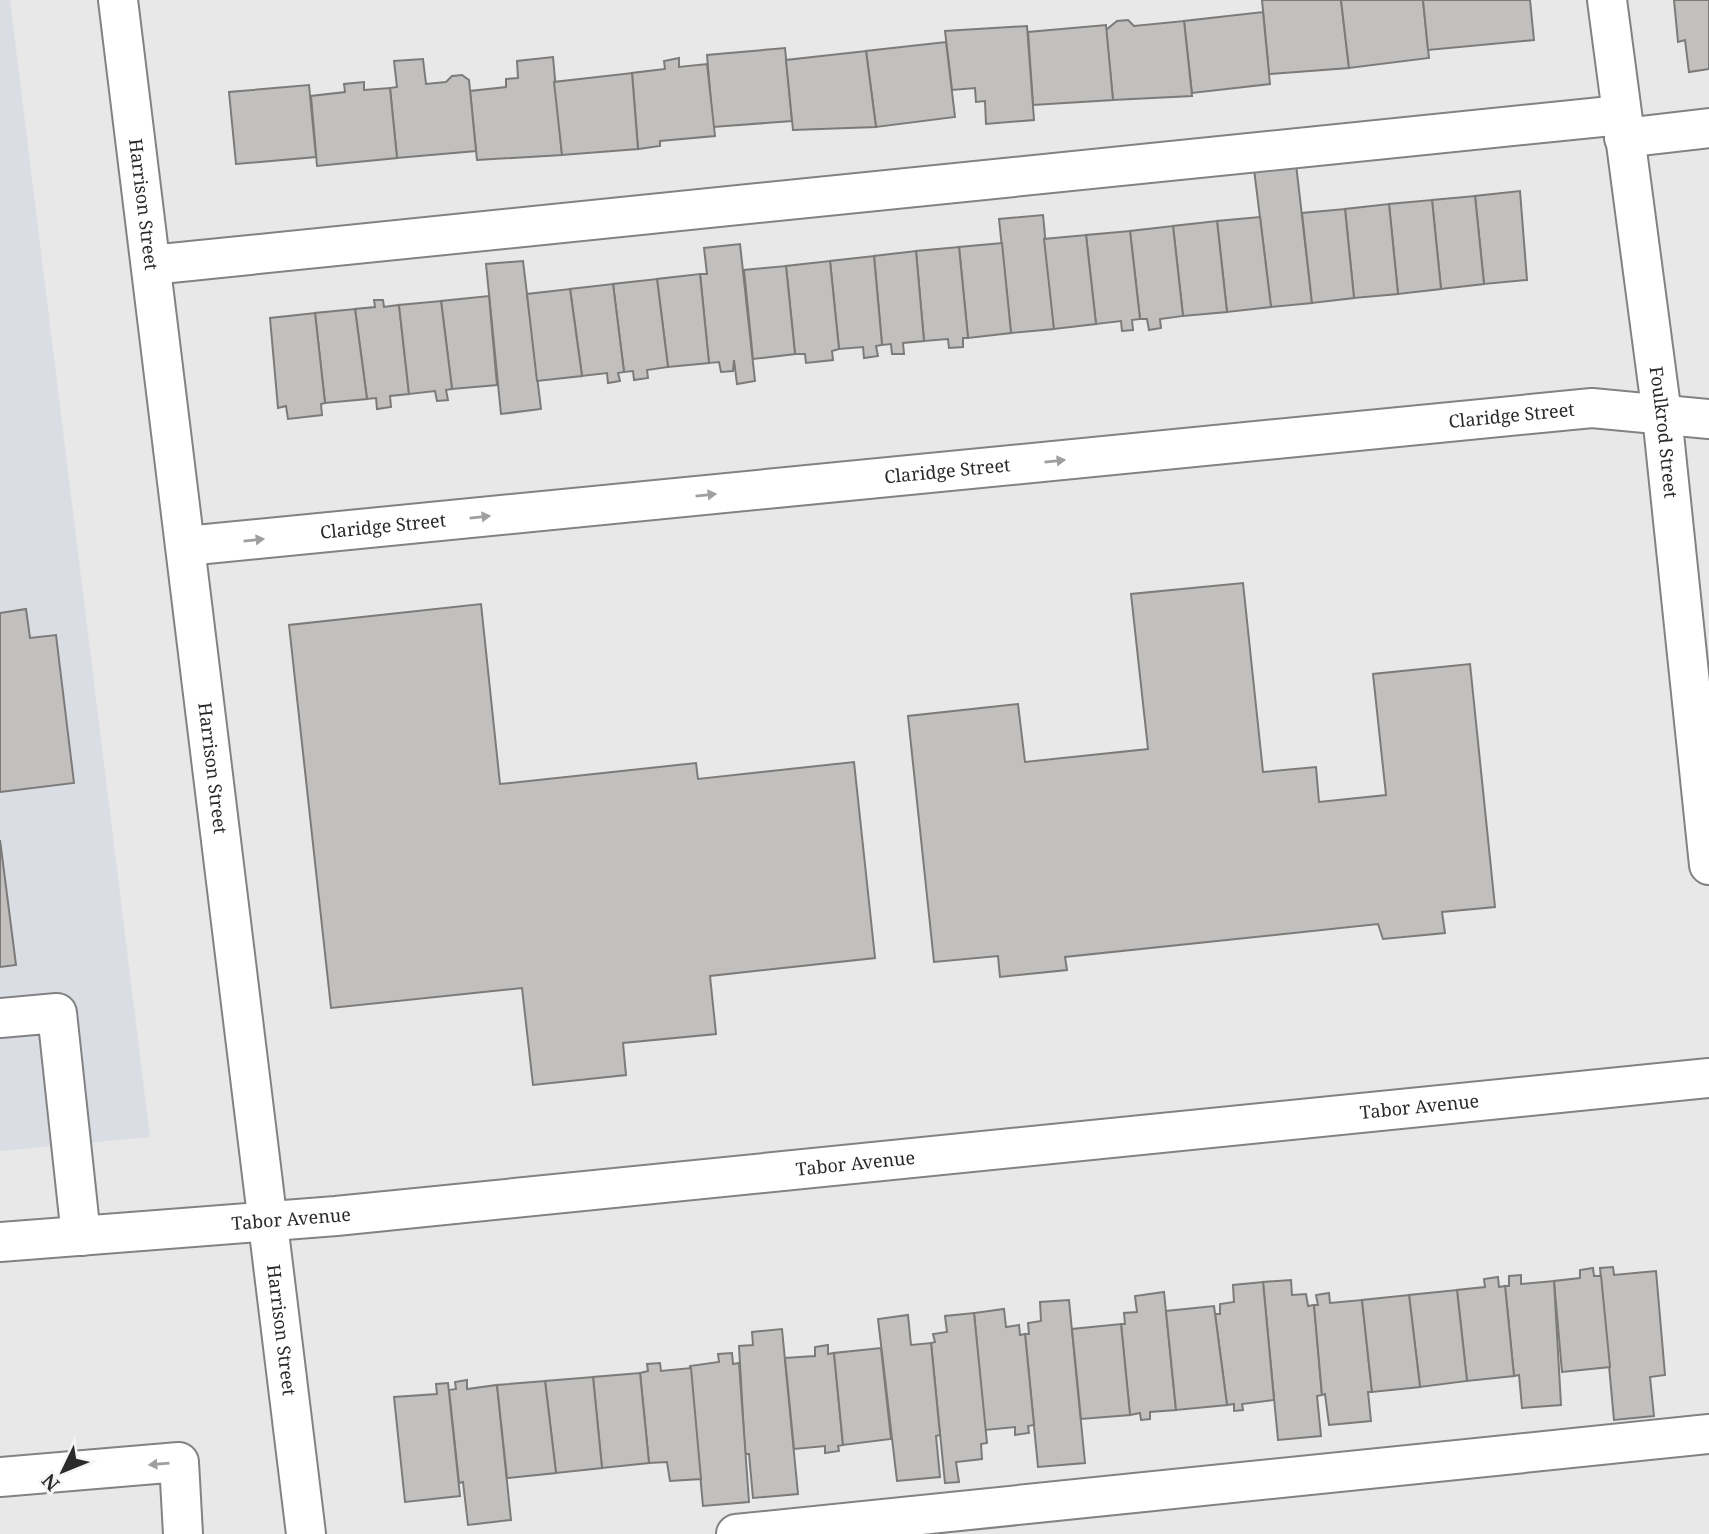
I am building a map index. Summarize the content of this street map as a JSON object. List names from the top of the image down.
{
  "streets": {
    "street": [
      "Harrison Street",
      "Claridge Street",
      "Foulkrod Street",
      "Tabor Avenue"
    ]
  },
  "crossings": [
    ["Harrison Street", "Claridge Street"],
    ["Harrison Street", "Tabor Avenue"],
    ["Claridge Street", "Foulkrod Street"]
  ],
  "north": "bottom left"
}
